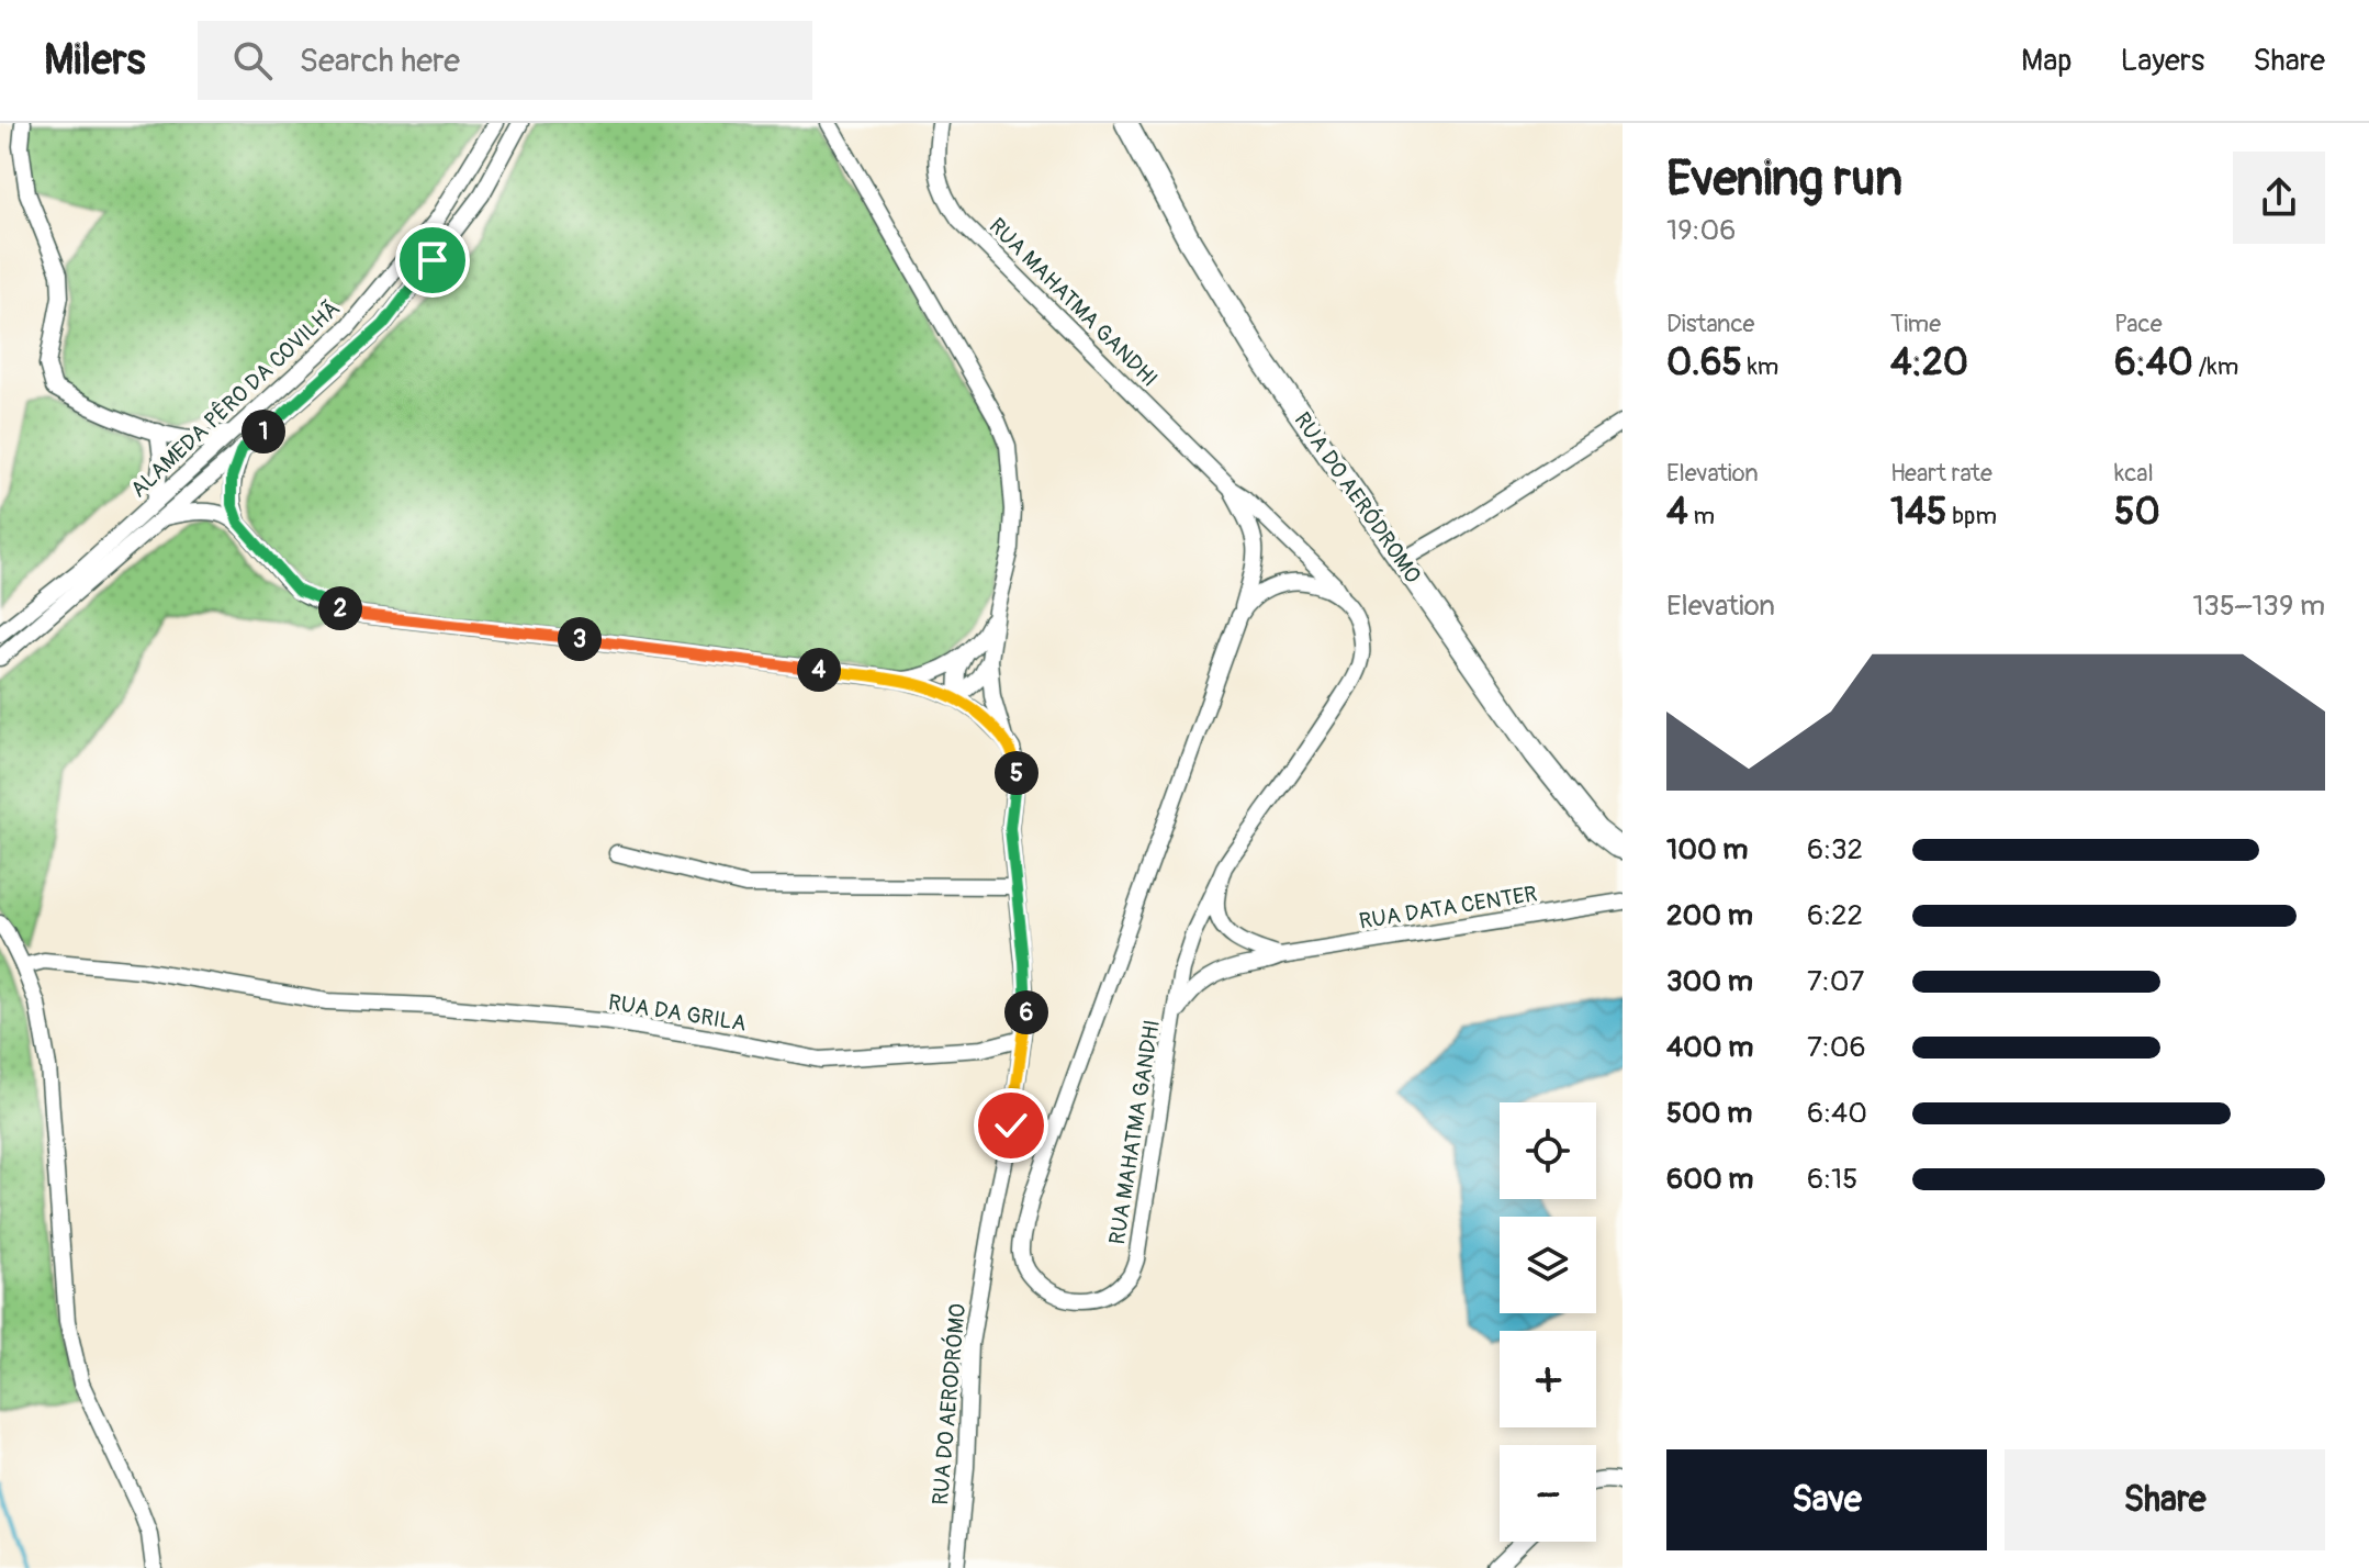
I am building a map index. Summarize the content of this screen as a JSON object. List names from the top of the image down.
{
  "streets": {
    "main road": ["RUA DO AERÓDROMO"],
    "street": [
      "RUA MAHATMA GANDHI",
      "ALAMEDA PÊRO DA COVILHÃ",
      "RUA DATA CENTER",
      "RUA DA GRILA",
      "RUA DO AERODRÓMO"
    ]
  },
  "crossings": [
    ["RUA MAHATMA GANDHI", "RUA DATA CENTER"],
    ["RUA DA GRILA", "RUA DO AERODRÓMO"]
  ],
  "page": {
    "header": "Milers",
    "search": "Search here",
    "nav": ["Map", "Layers", "Share"],
    "heading": ["Evening run", "19:06"],
    "stats": [
      ["Distance", "0.65 km"],
      ["Time", "4:20"],
      ["Pace", "6:40 /km"],
      ["Elevation", "4 m"],
      ["Heart rate", "145 bpm"],
      ["kcal", "50"]
    ],
    "pins": [
      "1",
      "2",
      "3",
      "4",
      "5",
      "6"
    ],
    "chart": ["Elevation", "135–139 m"],
    "list": [
      {
        "name": "100 m",
        "note": "6:32"
      },
      {
        "name": "200 m",
        "note": "6:22"
      },
      {
        "name": "300 m",
        "note": "7:07"
      },
      {
        "name": "400 m",
        "note": "7:06"
      },
      {
        "name": "500 m",
        "note": "6:40"
      },
      {
        "name": "600 m",
        "note": "6:15"
      }
    ],
    "map_buttons": ["+", "−"],
    "buttons": ["Save", "Share"]
  }
}
